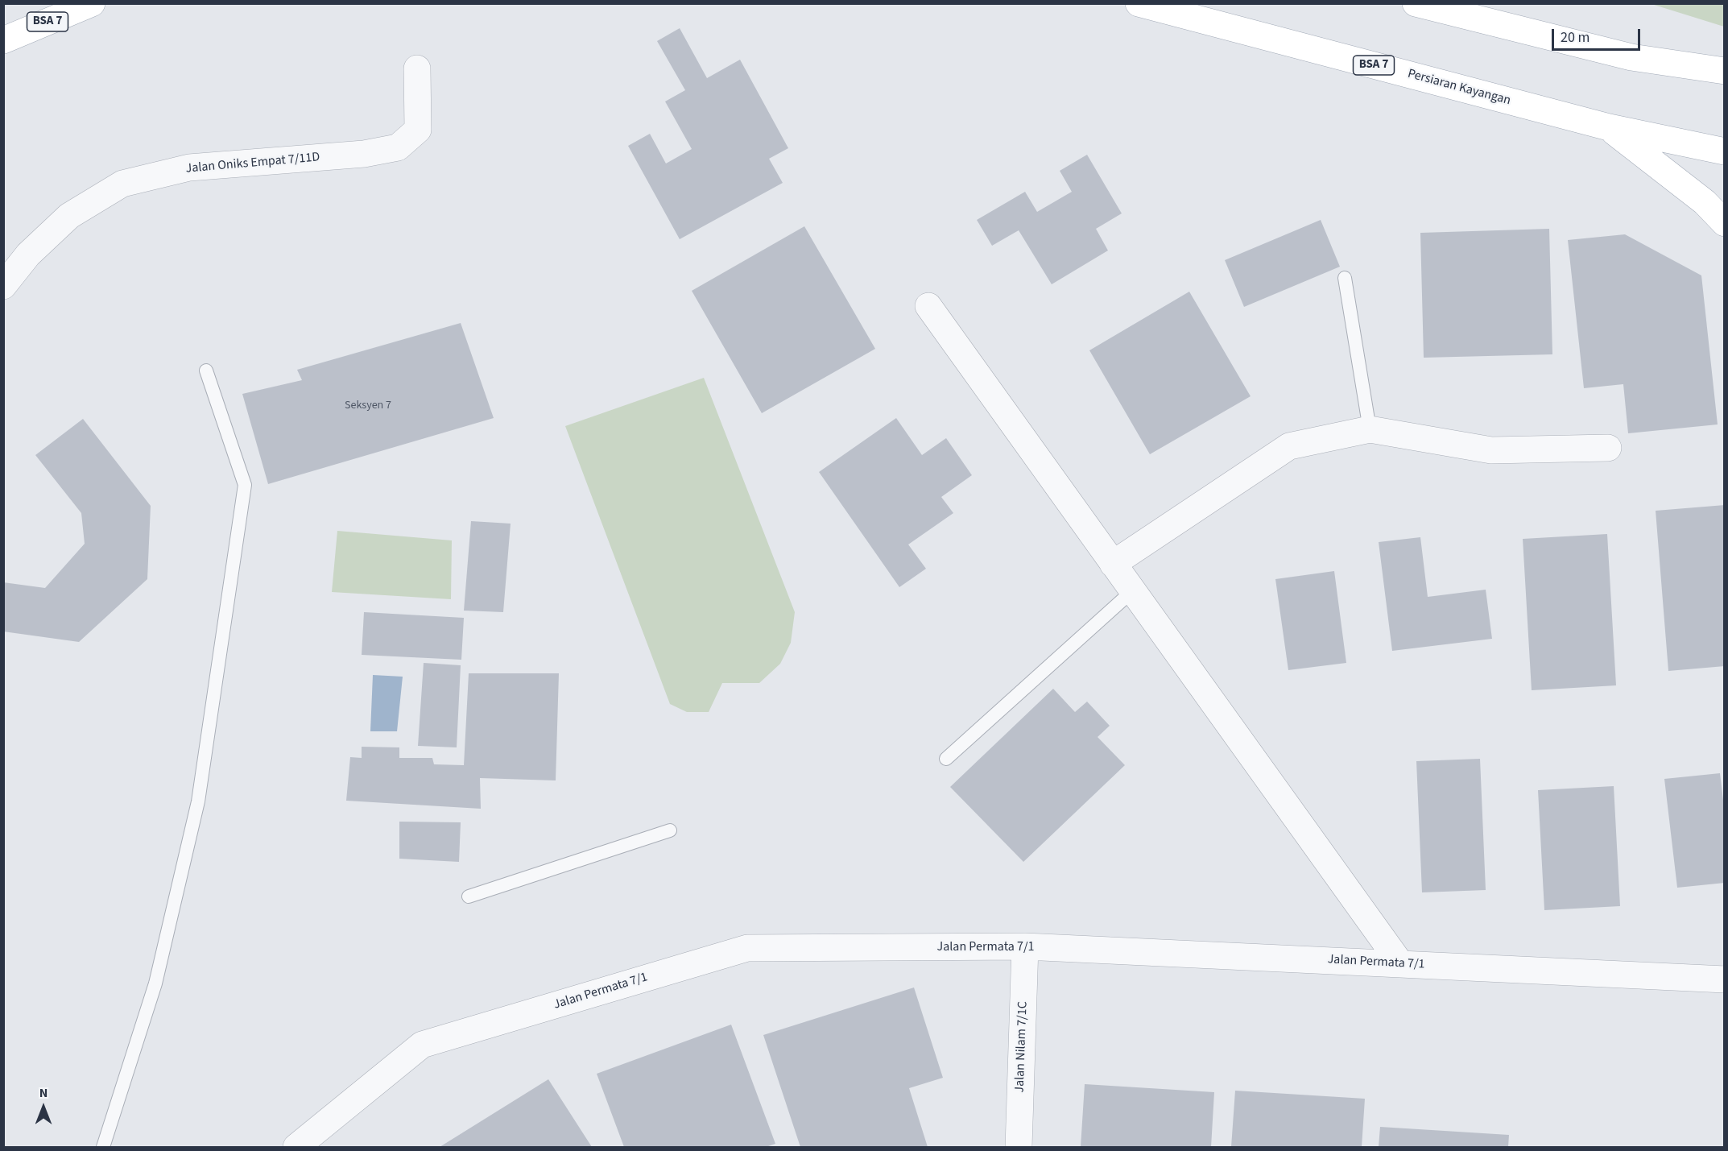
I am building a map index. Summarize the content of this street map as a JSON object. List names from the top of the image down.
{
  "streets": {
    "main road": ["BSA 7", "Persiaran Kayangan"],
    "street": ["Jalan Oniks Empat 7/11D", "Jalan Permata 7/1", "Jalan Nilam 7/1C"]
  },
  "crossings": [
    ["Jalan Permata 7/1", "Jalan Nilam 7/1C"]
  ],
  "house_numbers": ["Seksyen 7"],
  "scale_bar": "20 m",
  "north": "top"
}
